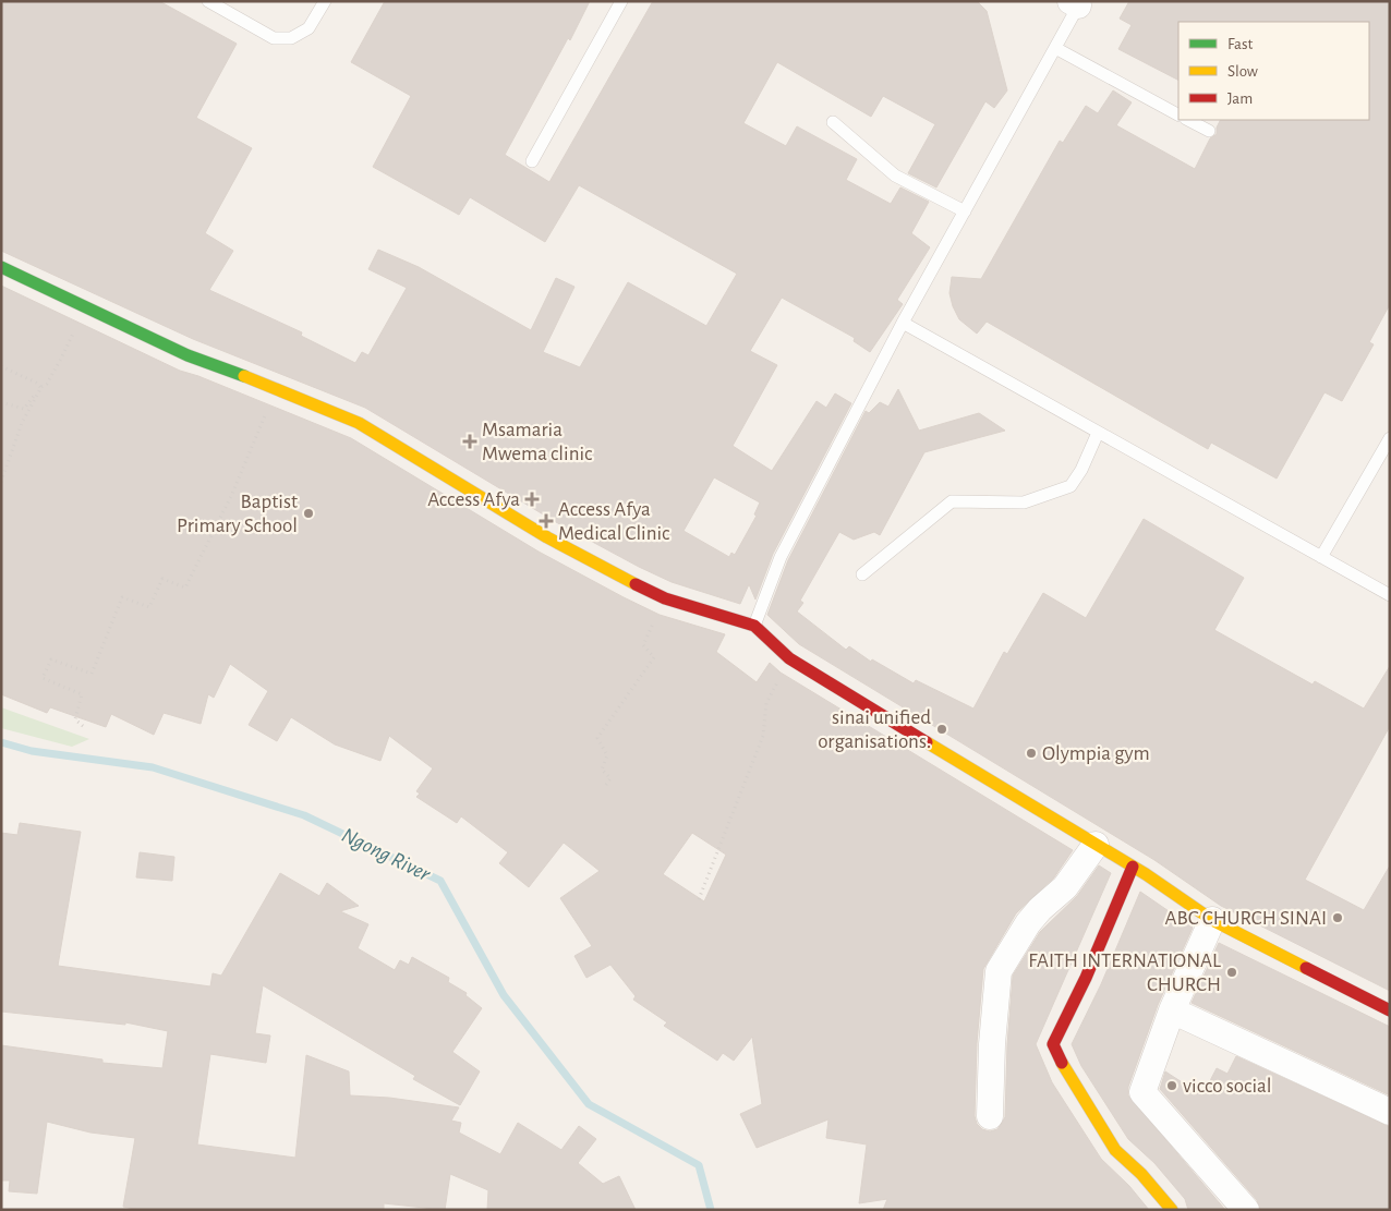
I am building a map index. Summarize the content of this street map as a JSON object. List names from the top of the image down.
{
  "water": ["Ngong River"],
  "places": {
    "health": ["Msamaria Mwema clinic", "Access Afya", "Access Afya Medical Clinic"],
    "other": [
      "Baptist Primary School",
      "sinai unified organisations.",
      "Olympia gym",
      "ABC CHURCH SINAI",
      "FAITH INTERNATIONAL CHURCH",
      "vicco social"
    ]
  },
  "legend": ["Fast", "Slow", "Jam"]
}
